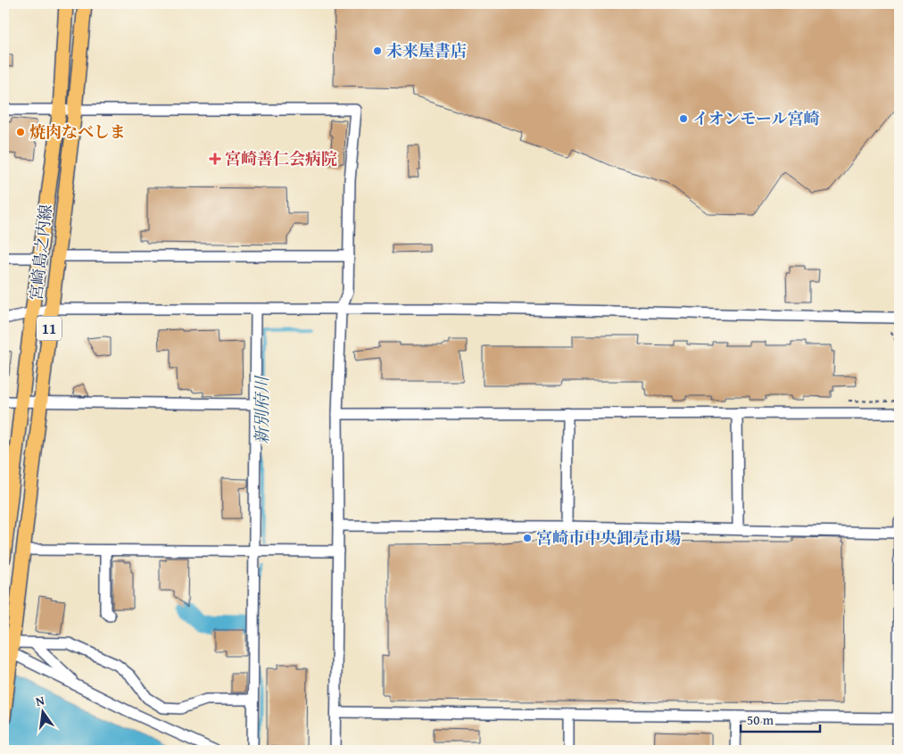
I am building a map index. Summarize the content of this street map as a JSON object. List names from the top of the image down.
{
  "streets": {
    "main road": ["宮崎島之内線", "11"]
  },
  "water": ["新別府川"],
  "places": {
    "other": [
      "未来屋書店",
      "イオンモール宮崎",
      "焼肉なべしま",
      "宮崎市中央卸売市場"
    ],
    "health": ["宮崎善仁会病院"]
  },
  "scale_bar": "50 m",
  "north": "top"
}
